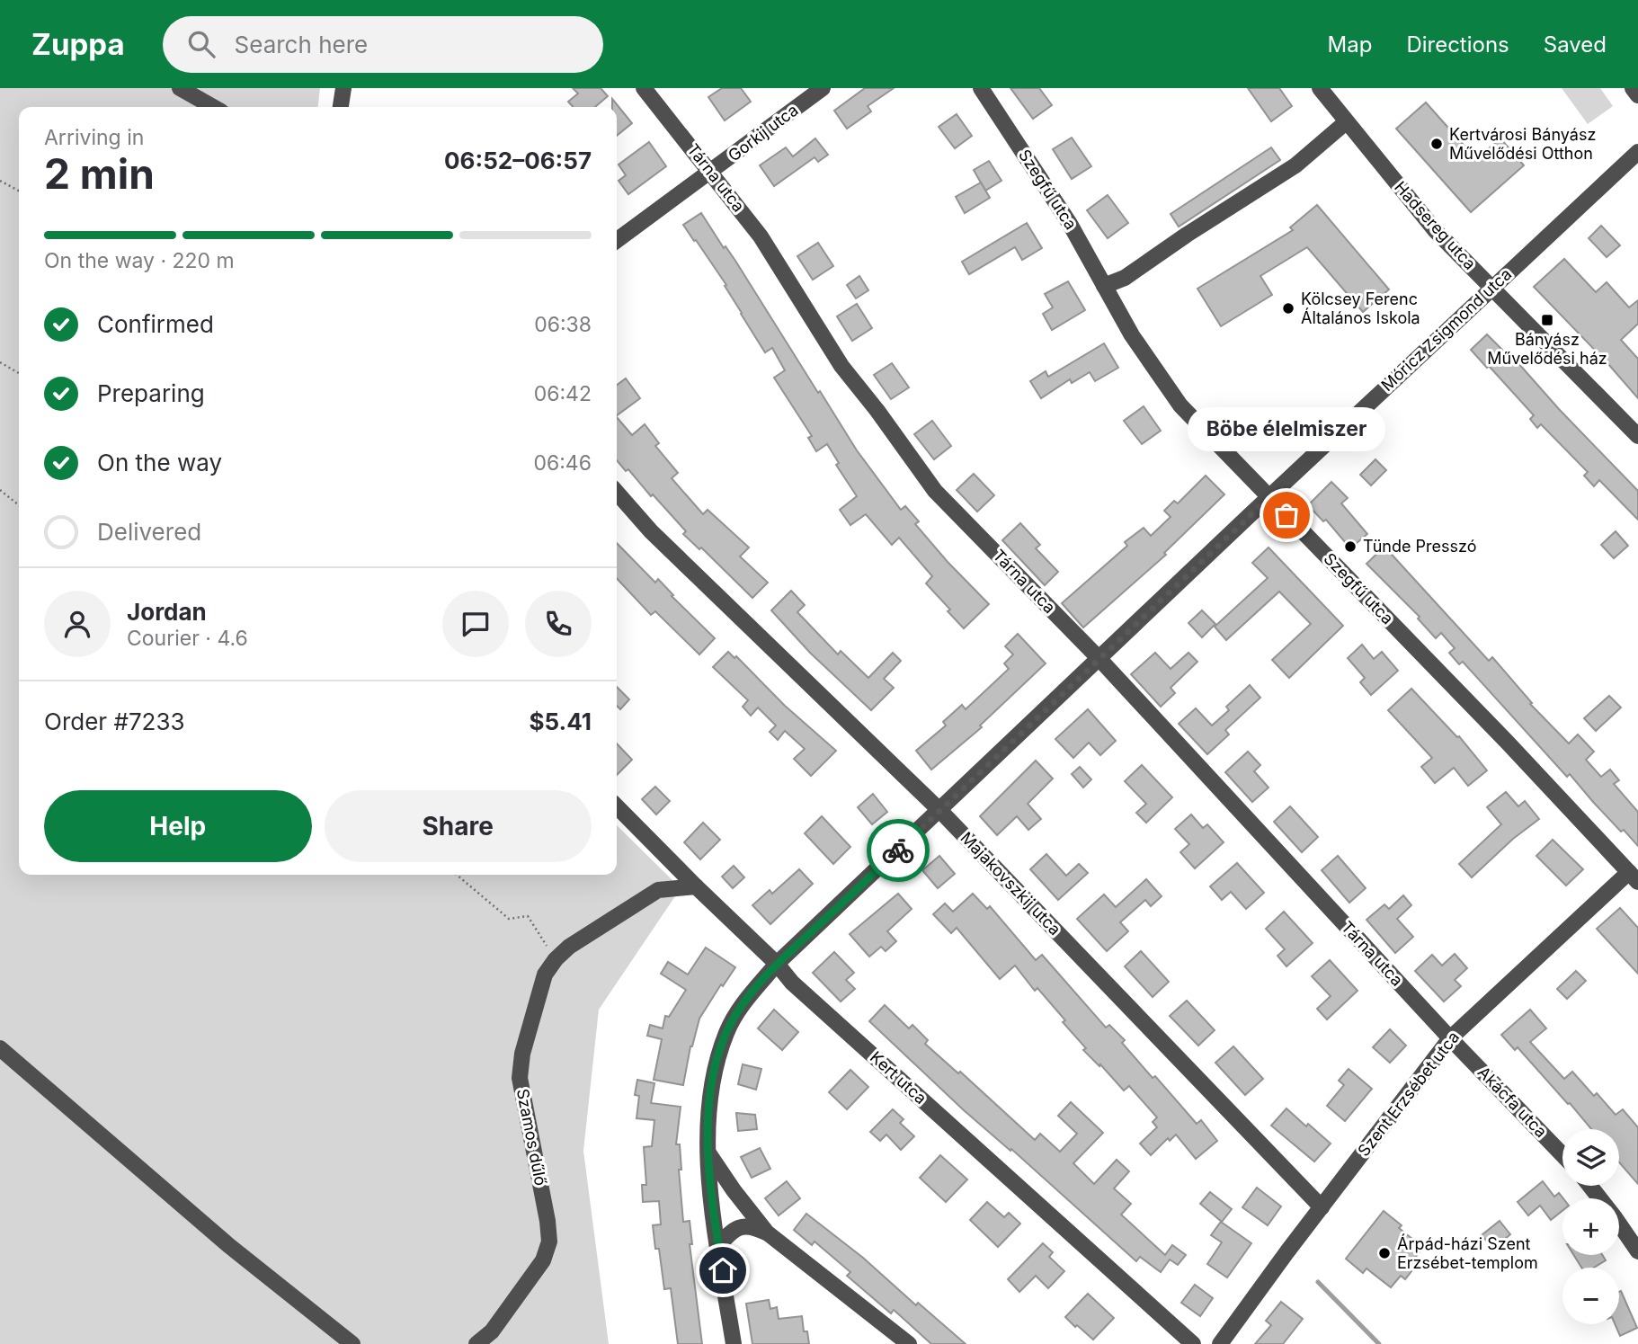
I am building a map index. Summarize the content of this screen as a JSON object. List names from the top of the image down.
{
  "streets": {
    "street": [
      "Gorkij utca",
      "Tárna utca",
      "Szegfű utca",
      "Hadsereg utca",
      "Móricz Zsigmond utca",
      "Majakovszkij utca",
      "Kert utca",
      "Szent Erzsébet utca",
      "Akácfa utca",
      "Szamos dűlő"
    ]
  },
  "crossings": [
    ["Gorkij utca", "Tárna utca"],
    ["Tárna utca", "Móricz Zsigmond utca"],
    ["Tárna utca", "Szent Erzsébet utca"],
    ["Tárna utca", "Akácfa utca"],
    ["Szegfű utca", "Móricz Zsigmond utca"],
    ["Szegfű utca", "Szent Erzsébet utca"],
    ["Hadsereg utca", "Móricz Zsigmond utca"],
    ["Móricz Zsigmond utca", "Majakovszkij utca"],
    ["Móricz Zsigmond utca", "Kert utca"],
    ["Majakovszkij utca", "Szent Erzsébet utca"],
    ["Kert utca", "Szamos dűlő"],
    ["Szent Erzsébet utca", "Akácfa utca"]
  ],
  "places": {
    "other": [
      "Kertvárosi Bányász Művelődési Otthon",
      "Kölcsey Ferenc Általános Iskola",
      "Böbe élelmiszer",
      "Tünde Presszó",
      "Árpád-házi Szent Erzsébet-templom"
    ],
    "transit": ["Bányász Művelődési ház"]
  },
  "page": {
    "header": "Zuppa",
    "search": "Search here",
    "nav": ["Map", "Directions", "Saved"],
    "heading": ["2 min", "Arriving in", "06:52–06:57"],
    "panel": [
      "Jordan",
      "Courier · 4.6",
      "Order #7233",
      "$5.41"
    ],
    "bar": "On the way · 220 m",
    "list": [
      ["Confirmed", "06:38"],
      ["Preparing", "06:42"],
      ["On the way", "06:46"],
      "Delivered"
    ],
    "bubble": "Böbe élelmiszer",
    "buttons": ["Help", "Share"],
    "map_buttons": ["+", "−"]
  }
}
